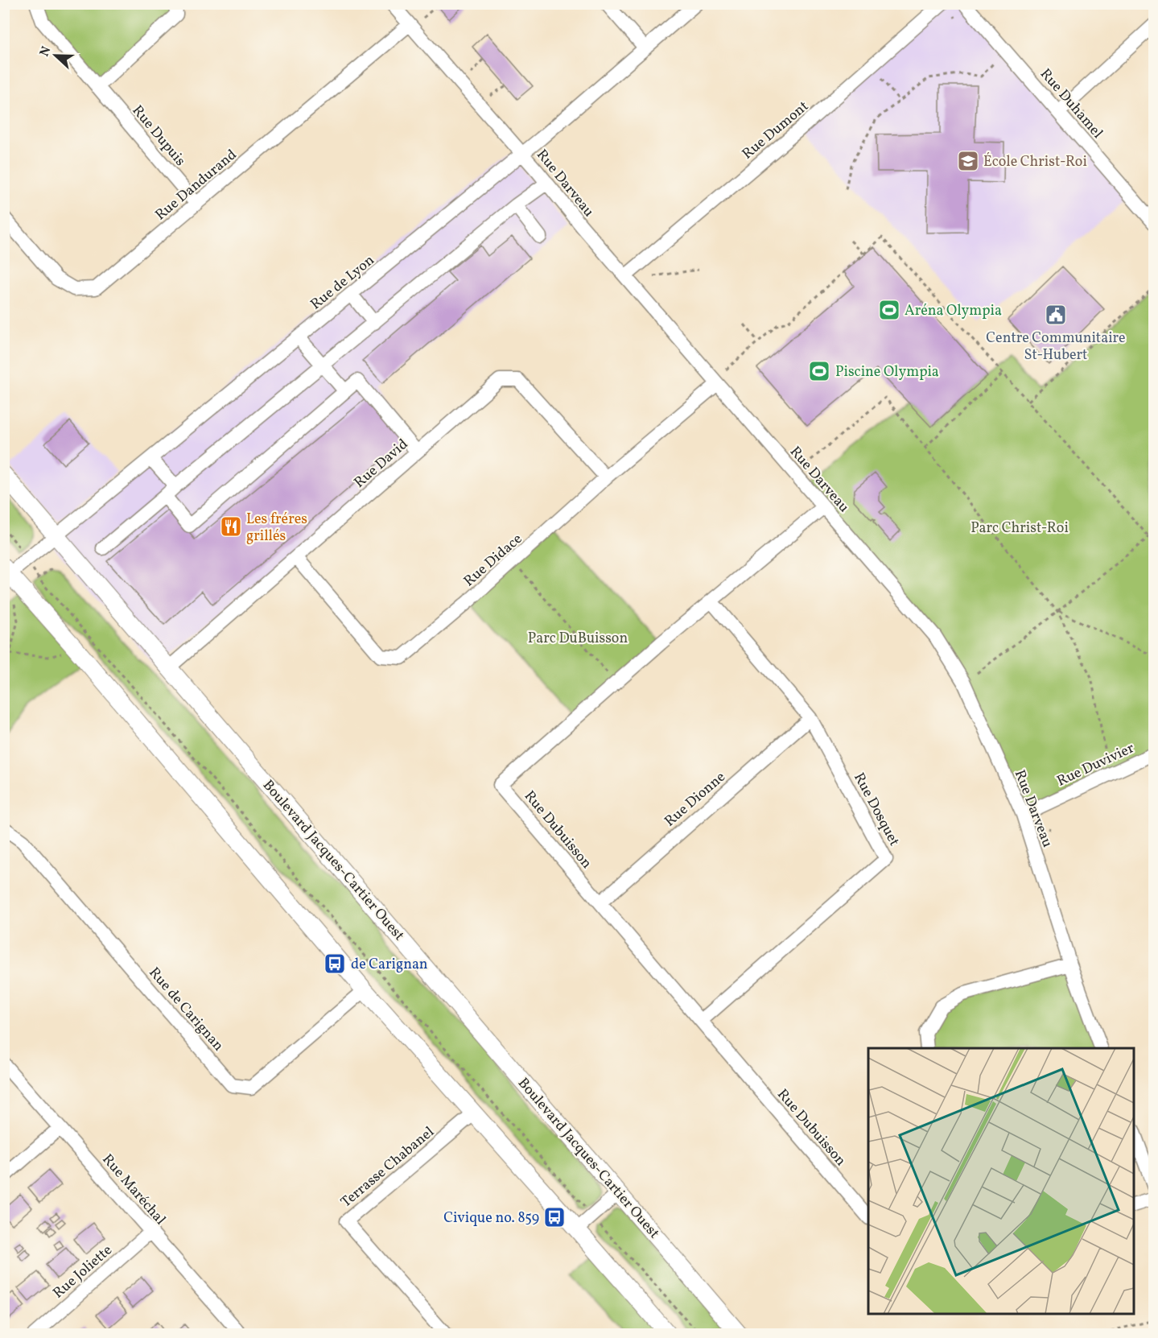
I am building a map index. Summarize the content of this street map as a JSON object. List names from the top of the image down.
{
  "streets": {
    "main road": ["Boulevard Jacques-Cartier Ouest"],
    "street": [
      "Rue Duhamel",
      "Rue Dumont",
      "Rue Dupuis",
      "Rue Darveau",
      "Rue Dandurand",
      "Rue de Lyon",
      "Rue David",
      "Rue Didace",
      "Rue Duvivier",
      "Rue Dionne",
      "Rue Dosquet",
      "Rue Dubuisson",
      "Rue de Carignan",
      "Terrasse Chabanel",
      "Rue Maréchal",
      "Rue Joliette"
    ]
  },
  "crossings": [
    ["Rue Dumont", "Rue Darveau"],
    ["Rue Dupuis", "Rue Dandurand"],
    ["Rue Darveau", "Rue Dandurand"],
    ["Rue Darveau", "Rue de Lyon"],
    ["Rue Darveau", "Rue Didace"],
    ["Rue Darveau", "Rue Duvivier"],
    ["Rue Darveau", "Rue Dubuisson"],
    ["Rue de Lyon", "Boulevard Jacques-Cartier Ouest"],
    ["Rue David", "Rue Didace"],
    ["Rue David", "Boulevard Jacques-Cartier Ouest"],
    ["Rue Dionne", "Rue Dosquet"],
    ["Rue Dionne", "Rue Dubuisson"],
    ["Rue Dosquet", "Rue Dubuisson"],
    ["Rue Maréchal", "Rue Joliette"]
  ],
  "parks": ["Parc Christ-Roi", "Parc DuBuisson"],
  "places": {
    "school or university": ["École Christ-Roi"],
    "sports": ["Aréna Olympia", "Piscine Olympia"],
    "public building": ["Centre Communitaire St-Hubert"],
    "restaurant": ["Les fréres grillés"],
    "bus stop": ["de Carignan", "Civique no. 859"]
  },
  "north": "left"
}
